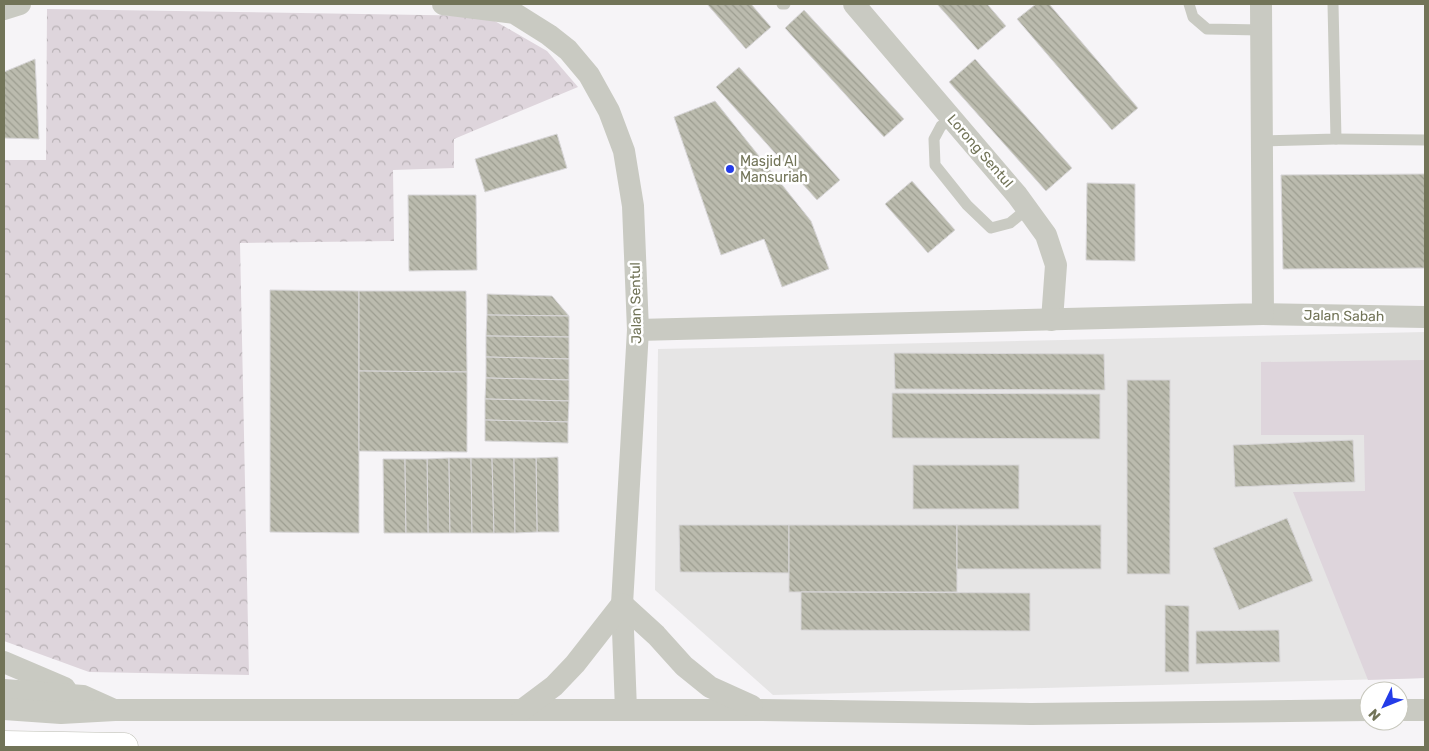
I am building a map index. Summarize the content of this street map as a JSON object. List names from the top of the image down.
{
  "streets": {
    "street": ["Lorong Sentul", "Jalan Sentul", "Jalan Sabah"]
  },
  "crossings": [
    ["Lorong Sentul", "Jalan Sabah"],
    ["Jalan Sentul", "Jalan Sabah"]
  ],
  "places": ["Masjid Al Mansuriah"],
  "north": "bottom left"
}
